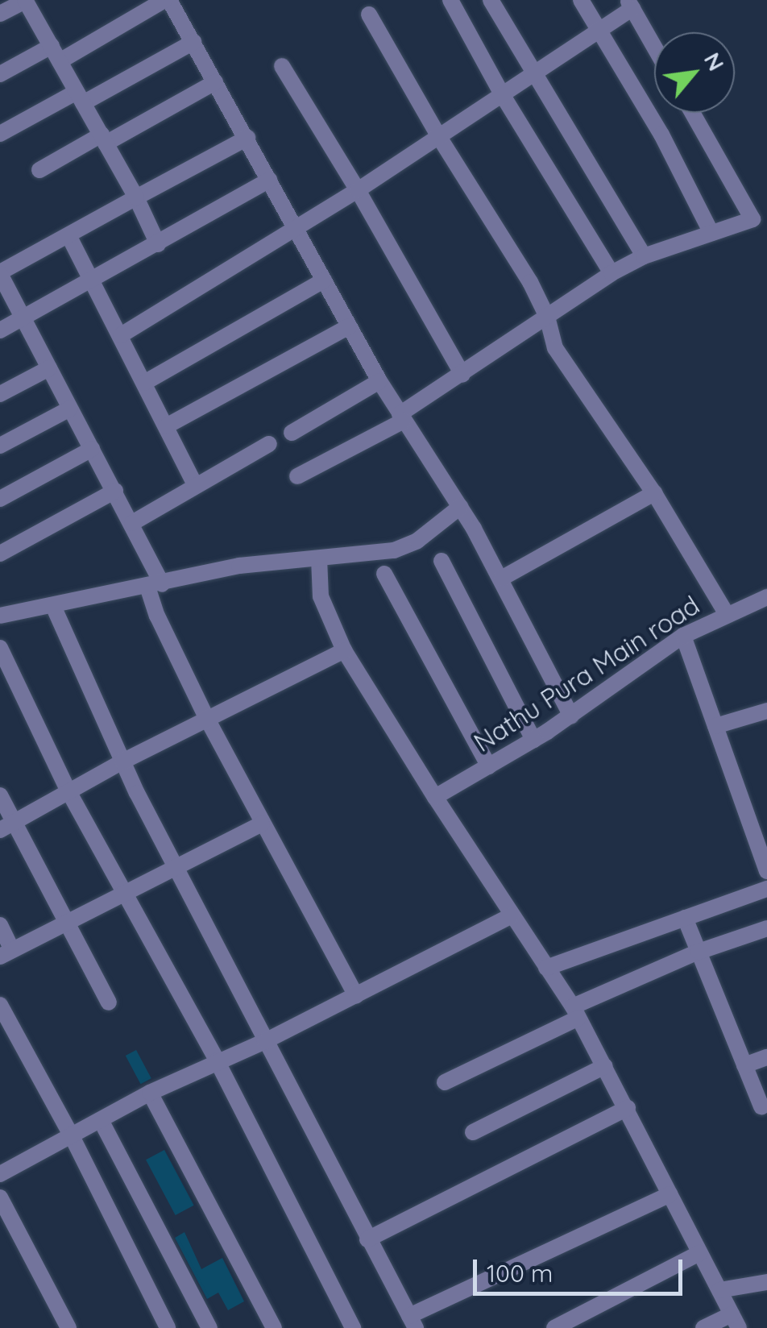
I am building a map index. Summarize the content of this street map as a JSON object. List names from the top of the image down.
{
  "streets": {
    "street": ["Nathu Pura Main road"]
  },
  "scale_bar": "100 m",
  "north": "top right"
}
